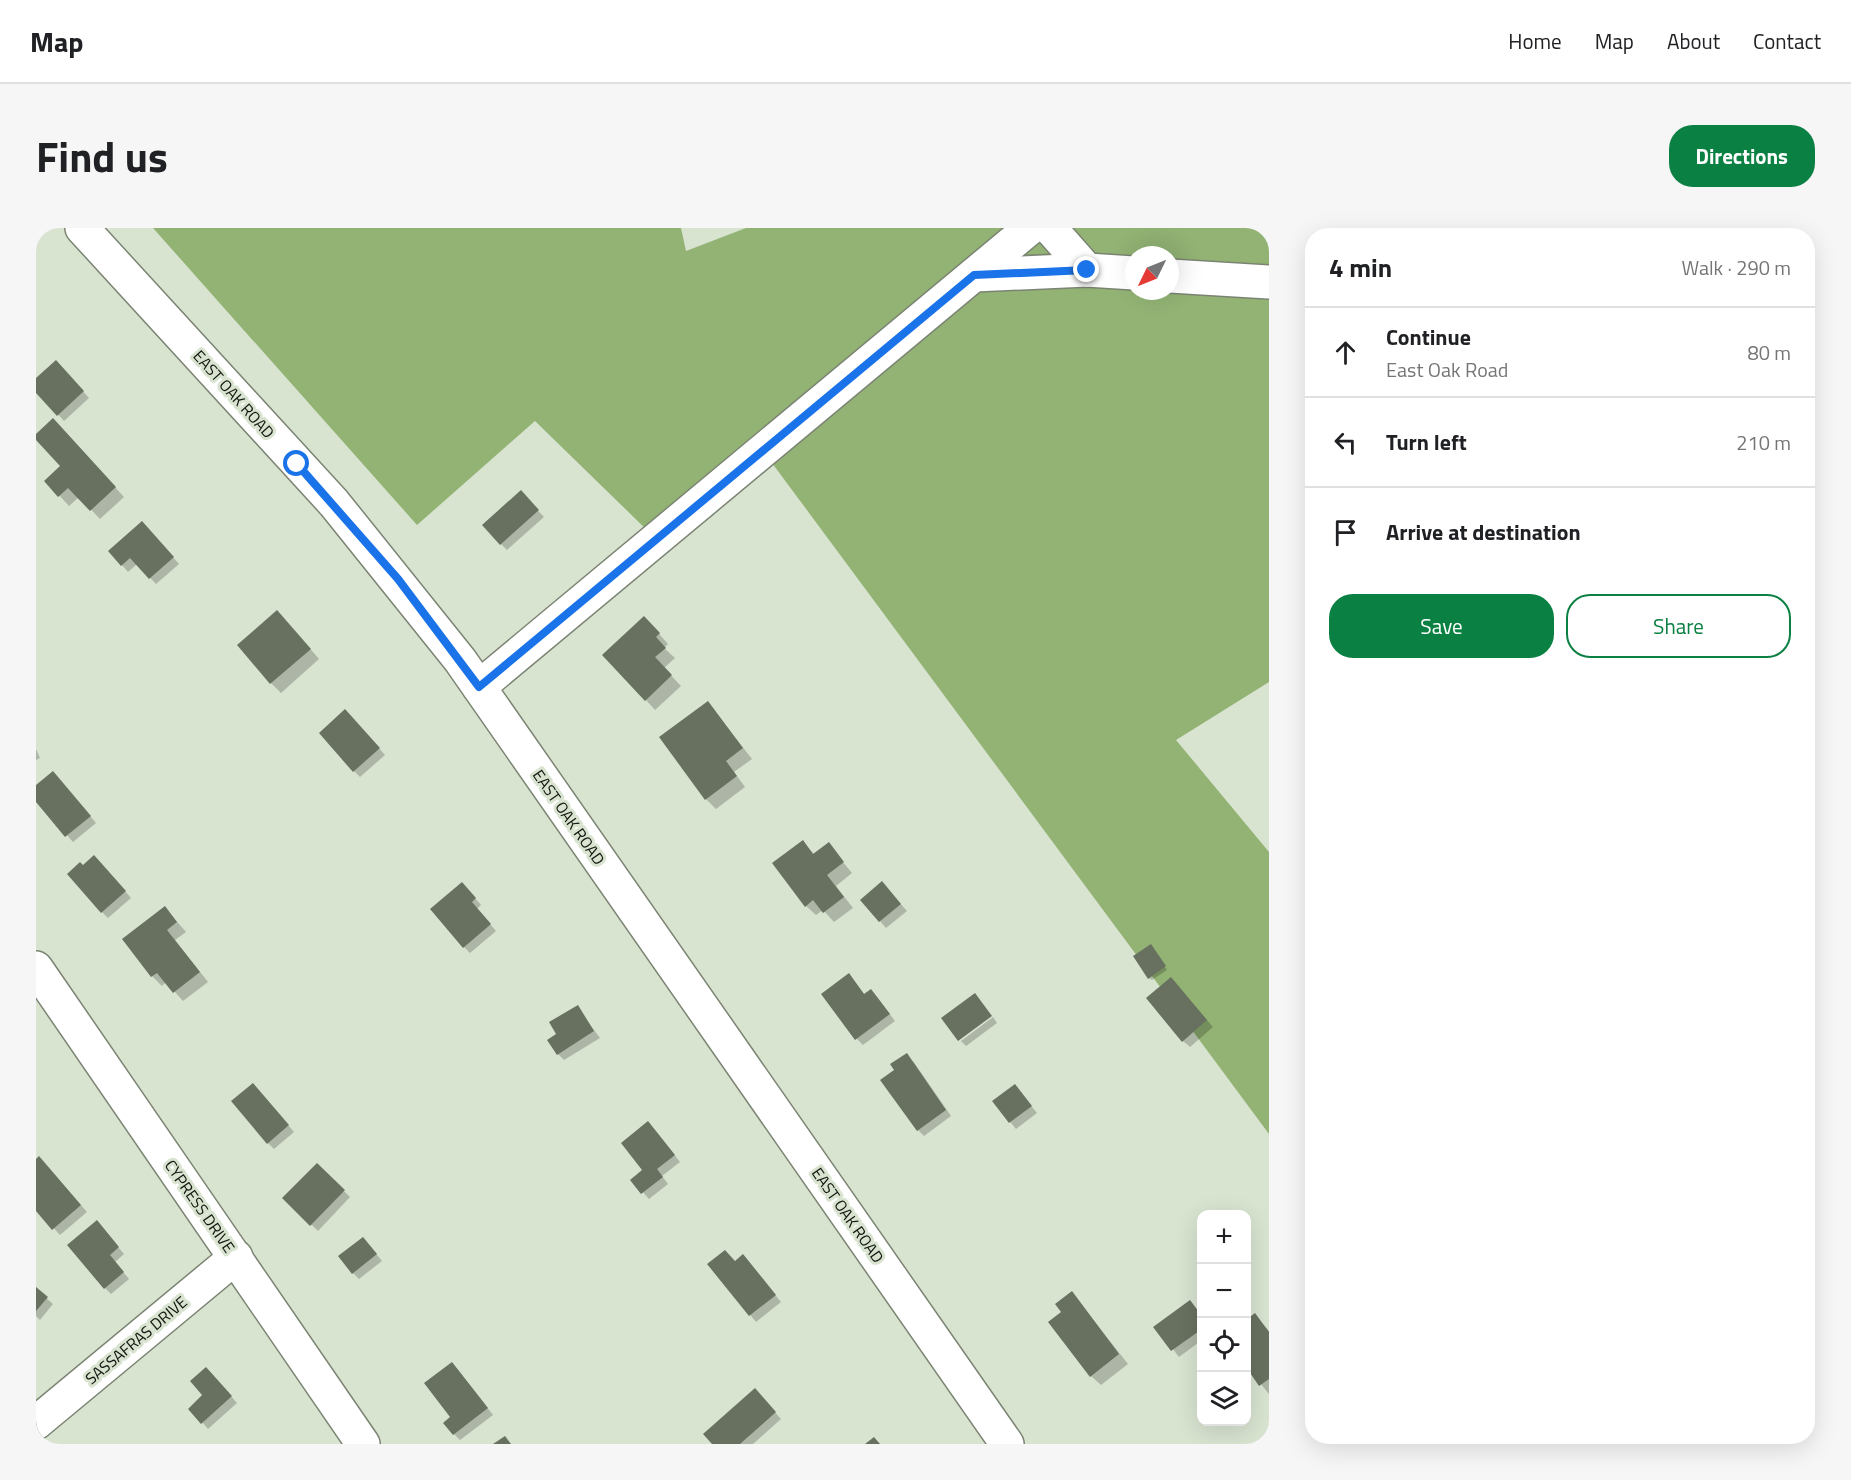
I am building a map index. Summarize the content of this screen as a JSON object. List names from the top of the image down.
{
  "streets": {
    "street": ["EAST OAK ROAD", "CYPRESS DRIVE", "SASSAFRAS DRIVE"]
  },
  "crossings": [
    ["CYPRESS DRIVE", "SASSAFRAS DRIVE"]
  ],
  "north": "bottom left",
  "page": {
    "header": "Map",
    "nav": [
      "Home",
      "Map",
      "About",
      "Contact"
    ],
    "title": "Find us",
    "buttons": [
      "Directions",
      ["Save", "Share"]
    ],
    "heading": ["4 min", "Walk · 290 m"],
    "list": [
      ["Continue", "East Oak Road", "80 m"],
      ["Turn left", "210 m"],
      "Arrive at destination"
    ],
    "map_buttons": ["+", "−"]
  }
}
